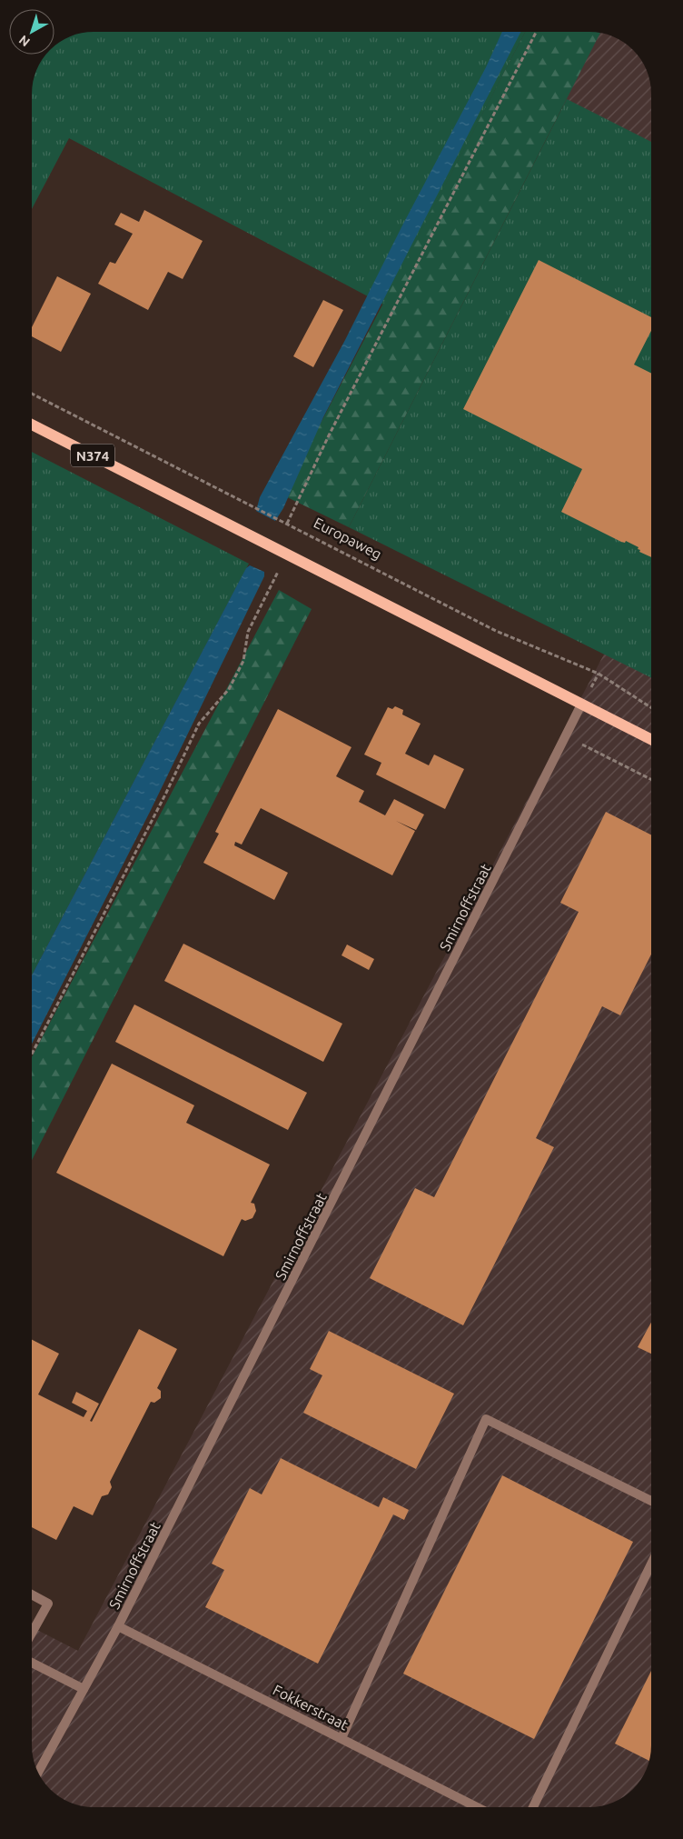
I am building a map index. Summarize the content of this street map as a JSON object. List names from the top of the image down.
{
  "streets": {
    "main road": ["N374"],
    "street": ["Smirnoffstraat", "Fokkerstraat"],
    "path": ["Europaweg"]
  },
  "crossings": [
    ["Smirnoffstraat", "Fokkerstraat"]
  ],
  "north": "bottom left"
}
